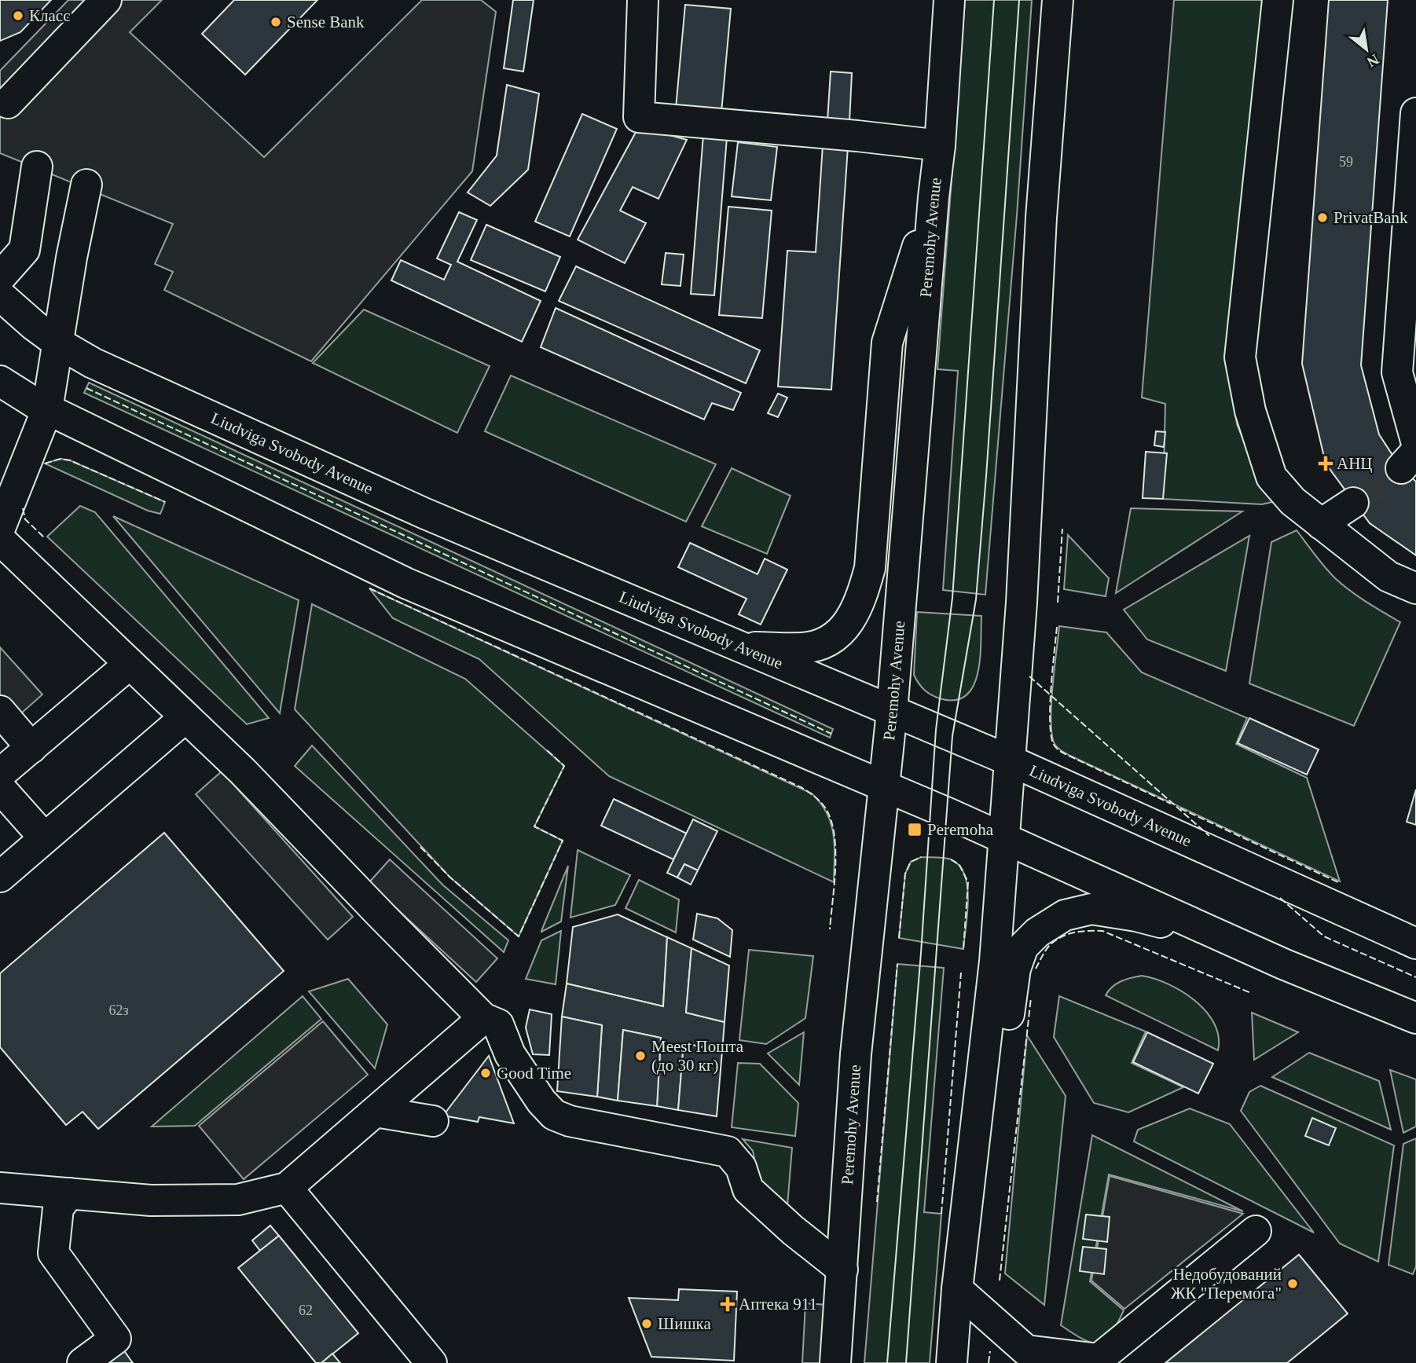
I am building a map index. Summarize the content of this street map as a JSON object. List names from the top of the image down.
{
  "streets": {
    "main road": ["Peremohy Avenue", "Liudviga Svobody Avenue"]
  },
  "crossings": [
    ["Peremohy Avenue", "Liudviga Svobody Avenue"]
  ],
  "places": {
    "other": [
      "Класс",
      "Sense Bank",
      "PrivatBank",
      "Meest Пошта (до 30 кг)",
      "Good Time",
      "Недобудований ЖК \"Перемога\"",
      "Шишка"
    ],
    "health": ["АНЦ", "Аптека 911"],
    "transit": ["Peremoha"]
  },
  "house_numbers": ["59", "62з", "62"],
  "north": "bottom right"
}
